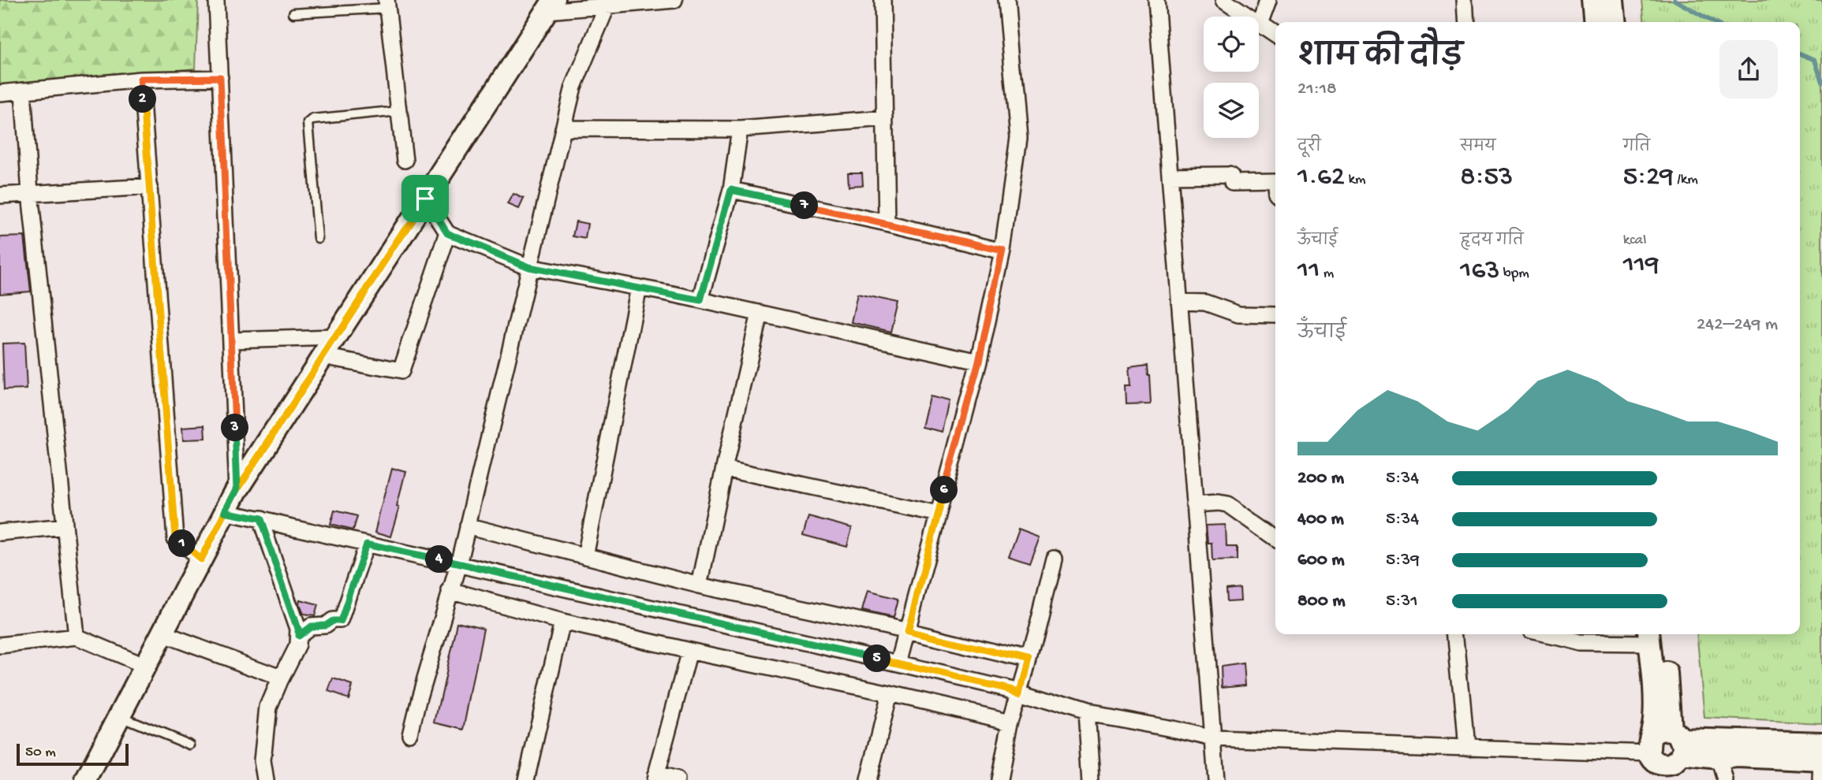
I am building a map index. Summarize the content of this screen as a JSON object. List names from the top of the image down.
{
  "scale_bar": "50 m",
  "page": {
    "heading": ["शाम की दौड़", "21:18"],
    "pins": [
      "2",
      "7",
      "3",
      "6",
      "1",
      "4",
      "5"
    ],
    "stats": [
      ["दूरी", "1.62 km"],
      ["समय", "8:53"],
      ["गति", "5:29 /km"],
      ["ऊँचाई", "11 m"],
      ["हृदय गति", "163 bpm"],
      ["kcal", "119"]
    ],
    "chart": ["ऊँचाई", "242–249 m"],
    "list": [
      {
        "name": "200 m",
        "note": "5:34"
      },
      {
        "name": "400 m",
        "note": "5:34"
      },
      {
        "name": "600 m",
        "note": "5:39"
      },
      {
        "name": "800 m",
        "note": "5:31"
      }
    ],
    "scale": "50 m"
  }
}
